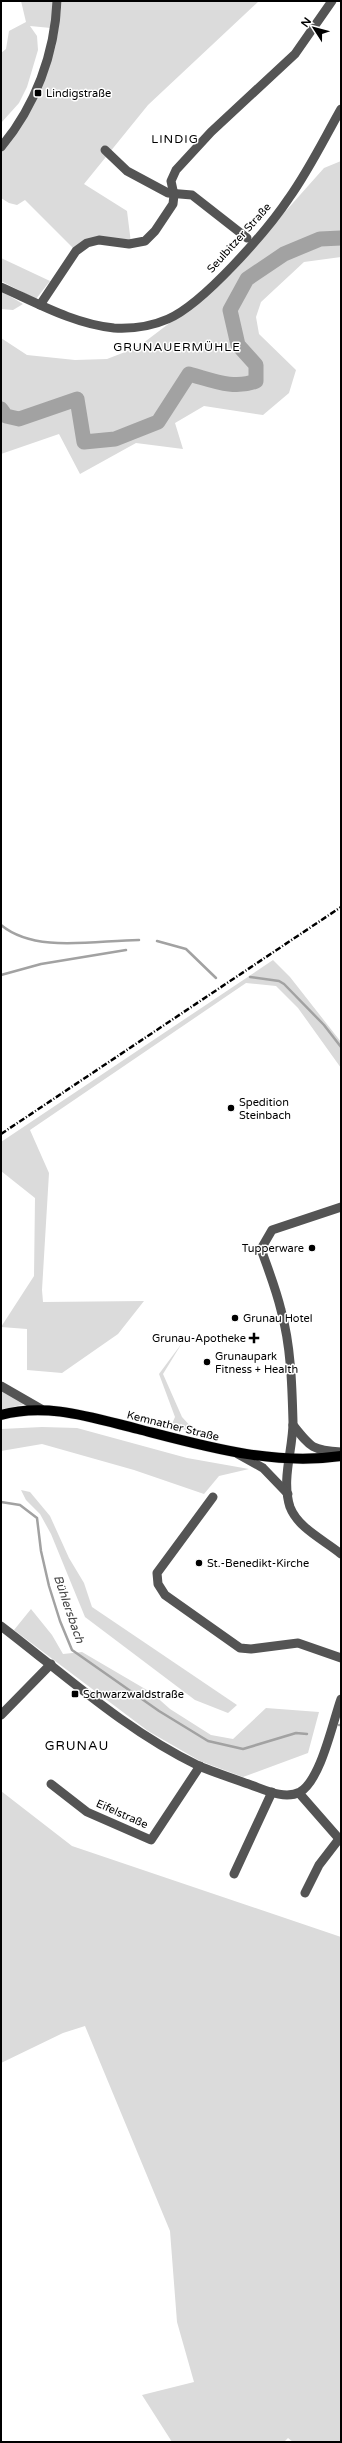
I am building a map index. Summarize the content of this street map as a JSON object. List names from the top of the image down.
{
  "streets": {
    "main road": ["Kemnather Straße"],
    "street": ["Seulbitzer Straße", "Eifelstraße"]
  },
  "districts": ["LINDIG", "GRUNAUERMÜHLE", "GRUNAU"],
  "water": ["Bühlersbach"],
  "places": {
    "transit": ["Lindigstraße", "Schwarzwaldstraße"],
    "other": [
      "Spedition Steinbach",
      "Tupperware",
      "Grunau Hotel",
      "Grunaupark Fitness + Health",
      "St.-Benedikt-Kirche"
    ],
    "health": ["Grunau-Apotheke"]
  },
  "north": "top left"
}
